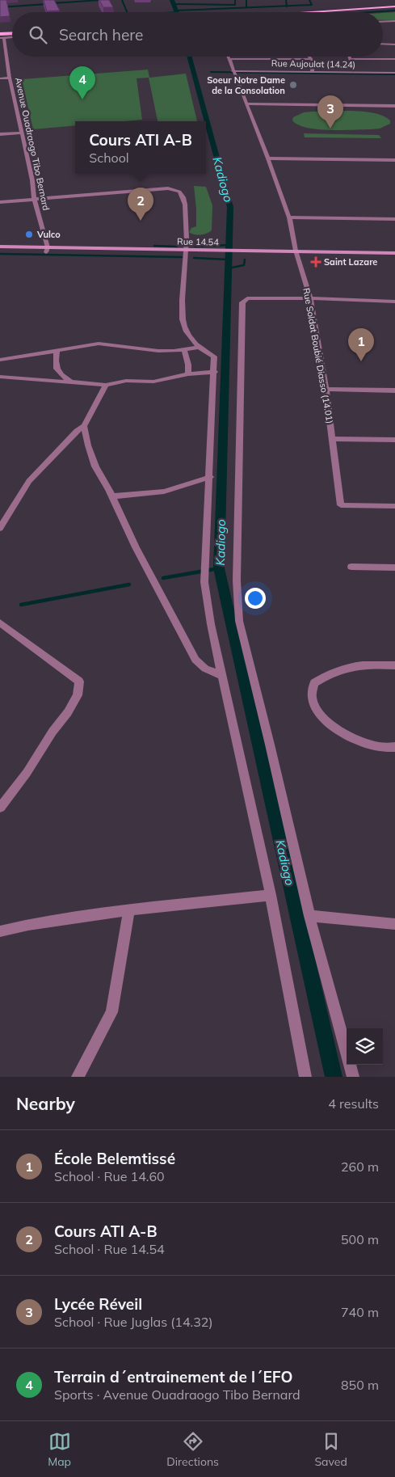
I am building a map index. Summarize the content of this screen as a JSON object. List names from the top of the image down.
{
  "streets": {
    "main road": ["Rue 14.54"],
    "street": ["Rue Aujoulat (14.24)", "Avenue Ouadraogo Tibo Bernard", "Rue Soldat Boubié Diasso (14.01)"]
  },
  "crossings": [
    ["Rue Aujoulat (14.24)", "Rue Soldat Boubié Diasso (14.01)"],
    ["Avenue Ouadraogo Tibo Bernard", "Rue 14.54"],
    ["Rue 14.54", "Rue Soldat Boubié Diasso (14.01)"]
  ],
  "water": ["Kadiogo"],
  "places": {
    "other": ["Soeur Notre Dame de la Consolation", "Vulco"],
    "health": ["Saint Lazare"]
  },
  "page": {
    "search": "Search here",
    "pins": [
      "4",
      "3",
      "2",
      "1"
    ],
    "popup": ["Cours ATI A-B", "School"],
    "heading": ["Nearby", "4 results"],
    "list": [
      {
        "mark": "1",
        "name": "École Belemtissé",
        "note": "School · Rue 14.60",
        "value": "260 m"
      },
      {
        "mark": "2",
        "name": "Cours ATI A-B",
        "note": "School · Rue 14.54",
        "value": "500 m"
      },
      {
        "mark": "3",
        "name": "Lycée Réveil",
        "note": "School · Rue Juglas (14.32)",
        "value": "740 m"
      },
      {
        "mark": "4",
        "name": "Terrain d´entrainement de l´EFO",
        "note": "Sports · Avenue Ouadraogo Tibo Bernard",
        "value": "850 m"
      }
    ],
    "nav": ["Map", "Directions", "Saved"]
  }
}
